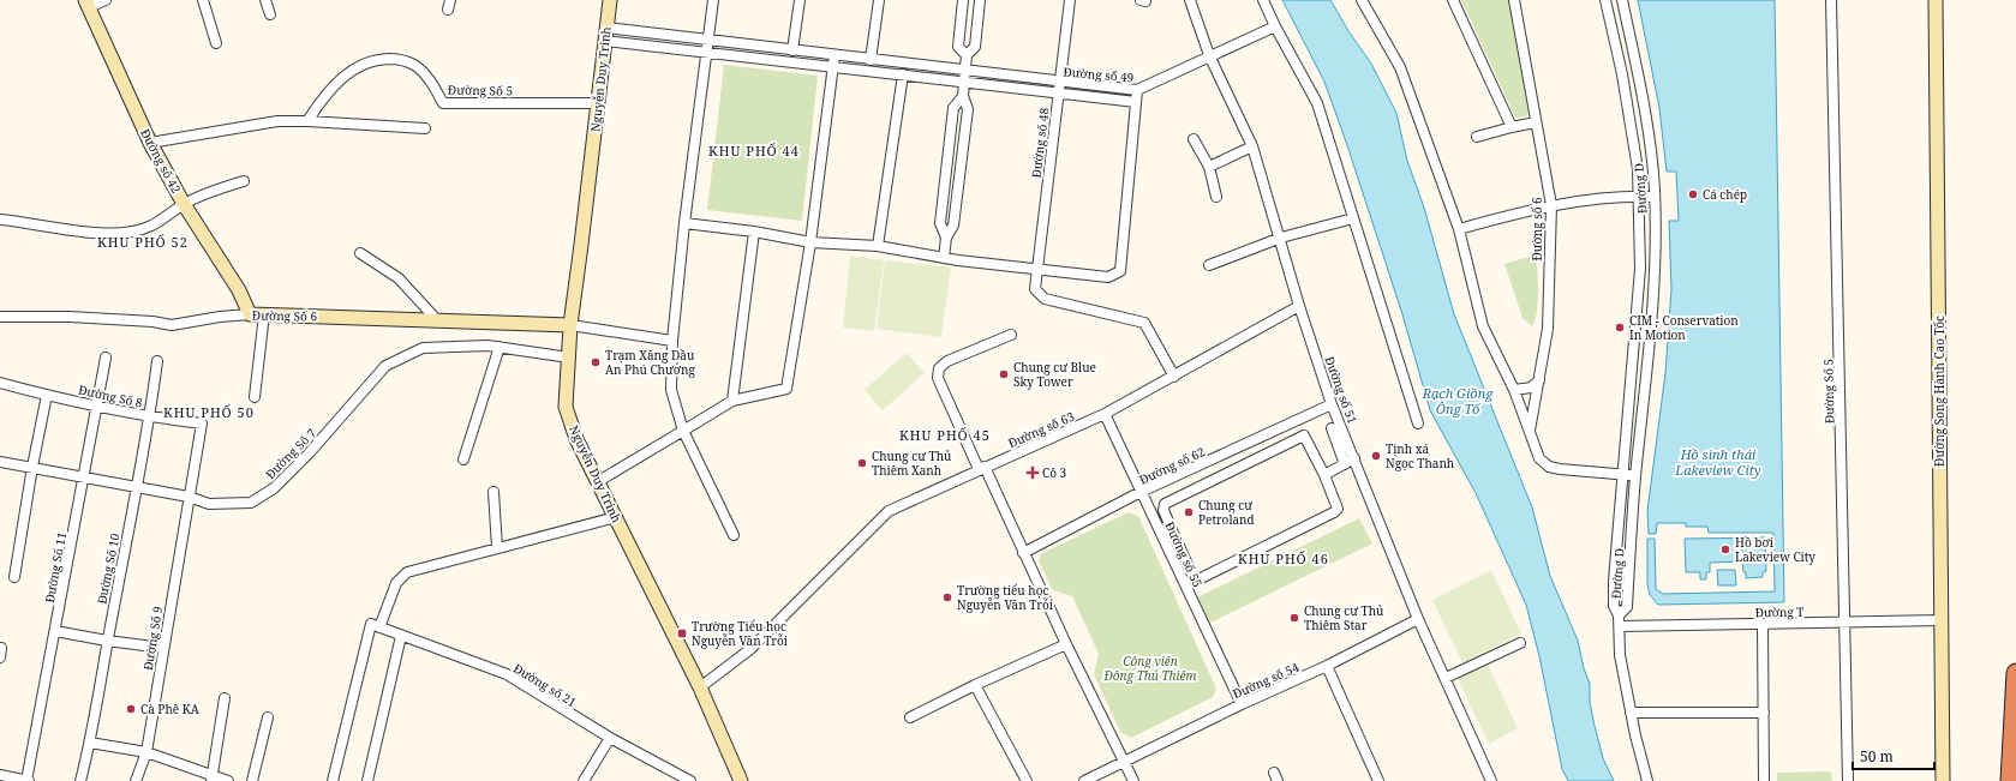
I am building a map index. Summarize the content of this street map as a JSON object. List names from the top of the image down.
{
  "streets": {
    "main road": [
      "Nguyễn Duy Trinh",
      "Đường số 42",
      "Đường Số 6",
      "Đường Song Hành Cao Tốc"
    ],
    "street": [
      "Đường số 49",
      "Đường Số 5",
      "Đường số 48",
      "Đường D",
      "Đường số 6",
      "Đường số 51",
      "Đường Số 8",
      "Đường số 63",
      "Đường Số 7",
      "Đường số 62",
      "Đường số 55",
      "Đường Số 11",
      "Đường Số 10",
      "Đường T",
      "Đường Số 9",
      "Đường số 54",
      "Đường số 21"
    ]
  },
  "crossings": [
    ["Đường số 49", "Nguyễn Duy Trinh"],
    ["Đường số 49", "Đường số 48"],
    ["Đường số 49", "Đường số 51"],
    ["Nguyễn Duy Trinh", "Đường Số 5"],
    ["Nguyễn Duy Trinh", "Đường Số 6"],
    ["Nguyễn Duy Trinh", "Đường số 63"],
    ["Nguyễn Duy Trinh", "Đường Số 7"],
    ["Đường Số 5", "Đường T"],
    ["Đường số 48", "Đường số 63"],
    ["Đường số 42", "Đường Số 6"],
    ["Đường D", "Đường T"],
    ["Đường số 51", "Đường số 63"],
    ["Đường số 51", "Đường số 62"],
    ["Đường số 51", "Đường số 54"],
    ["Đường Song Hành Cao Tốc", "Đường T"],
    ["Đường Số 8", "Đường Số 7"],
    ["Đường Số 8", "Đường Số 11"],
    ["Đường Số 8", "Đường Số 10"],
    ["Đường Số 8", "Đường Số 9"],
    ["Đường số 63", "Đường số 55"],
    ["Đường Số 7", "Đường Số 11"],
    ["Đường Số 7", "Đường Số 10"],
    ["Đường Số 7", "Đường Số 9"],
    ["Đường số 62", "Đường số 55"],
    ["Đường số 55", "Đường số 54"]
  ],
  "districts": [
    "KHU PHỐ 44",
    "KHU PHỐ 52",
    "KHU PHỐ 50",
    "KHU PHỐ 45",
    "KHU PHỐ 46"
  ],
  "water": ["Rạch Giồng Ông Tố", "Hồ sinh thái Lakeview City"],
  "parks": ["Công viên Đông Thủ Thiêm"],
  "places": {
    "other": [
      "Cá chép",
      "CIM - Conservation In Motion",
      "Trạm Xăng Dầu An Phú Chương",
      "Chung cư Blue Sky Tower",
      "Tịnh xá Ngọc Thanh",
      "Chung cư Thủ Thiêm Xanh",
      "Chung cư Petroland",
      "Hồ bơi Lakeview City",
      "Trường tiểu học Nguyễn Văn Trỗi",
      "Chung cư Thủ Thiêm Star",
      "Cà Phê KA"
    ],
    "health": ["Cô 3"],
    "transit": ["Trường Tiểu học Nguyễn Văn Trỗi"]
  },
  "scale_bar": "50 m"
}
